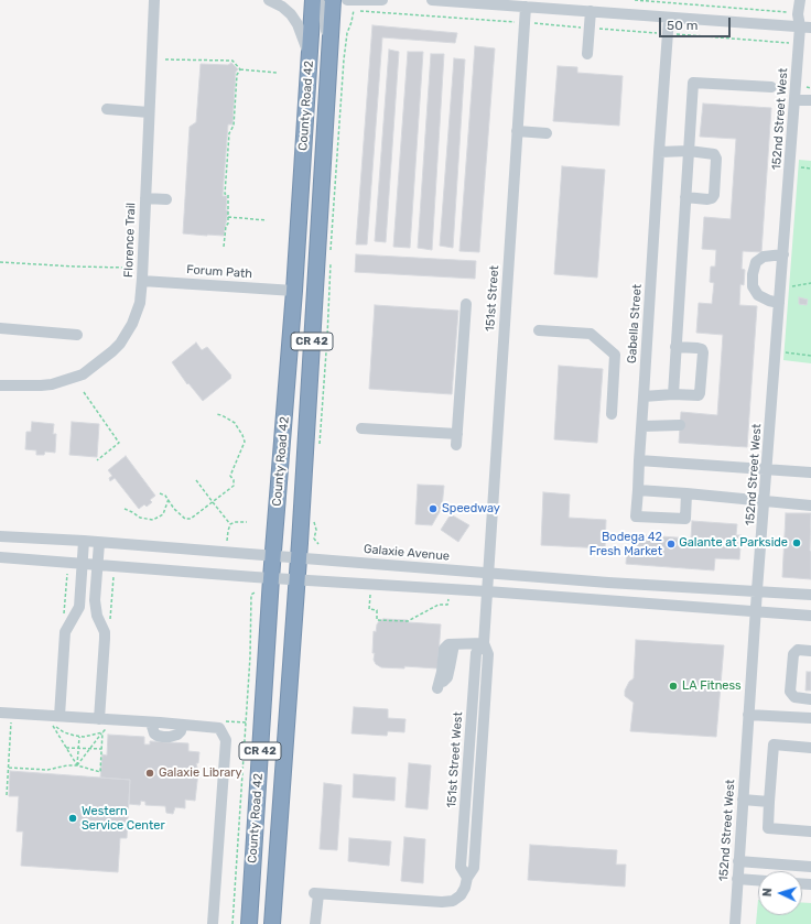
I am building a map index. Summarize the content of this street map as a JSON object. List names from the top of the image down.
{
  "streets": {
    "highway": ["County Road 42", "CR 42"],
    "street": [
      "152nd Street West",
      "Florence Trail",
      "Forum Path",
      "151st Street",
      "Gabella Street",
      "Galaxie Avenue",
      "151st Street West"
    ]
  },
  "crossings": [
    ["County Road 42", "Forum Path"],
    ["County Road 42", "Galaxie Avenue"],
    ["152nd Street West", "Galaxie Avenue"],
    ["Florence Trail", "Forum Path"],
    ["151st Street", "Galaxie Avenue"],
    ["151st Street", "151st Street West"]
  ],
  "places": [
    "Speedway",
    "Galante at Parkside",
    "Bodega 42 Fresh Market",
    "LA Fitness",
    "Galaxie Library",
    "Western Service Center"
  ],
  "scale_bar": "50 m",
  "north": "left"
}
